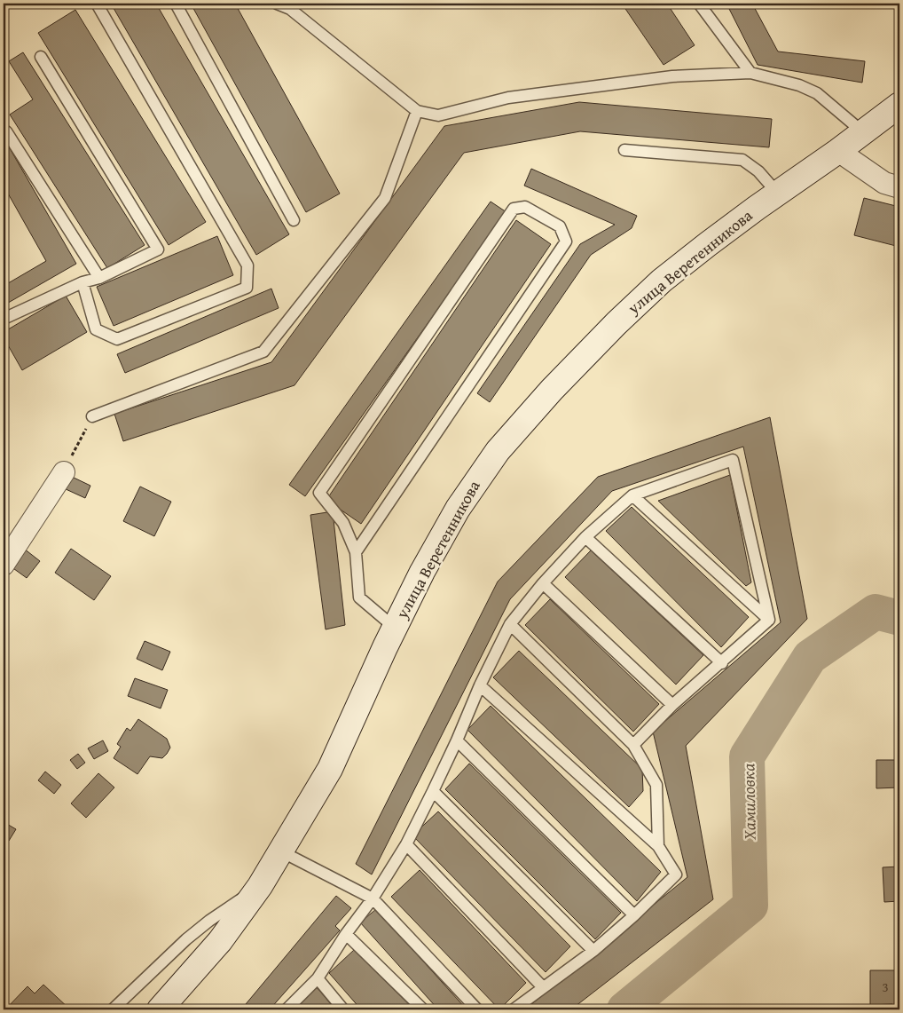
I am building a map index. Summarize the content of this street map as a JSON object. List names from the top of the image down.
{
  "streets": {
    "main road": ["улица Веретенникова"]
  },
  "water": ["Хамиловка"],
  "house_numbers": ["3"]
}
